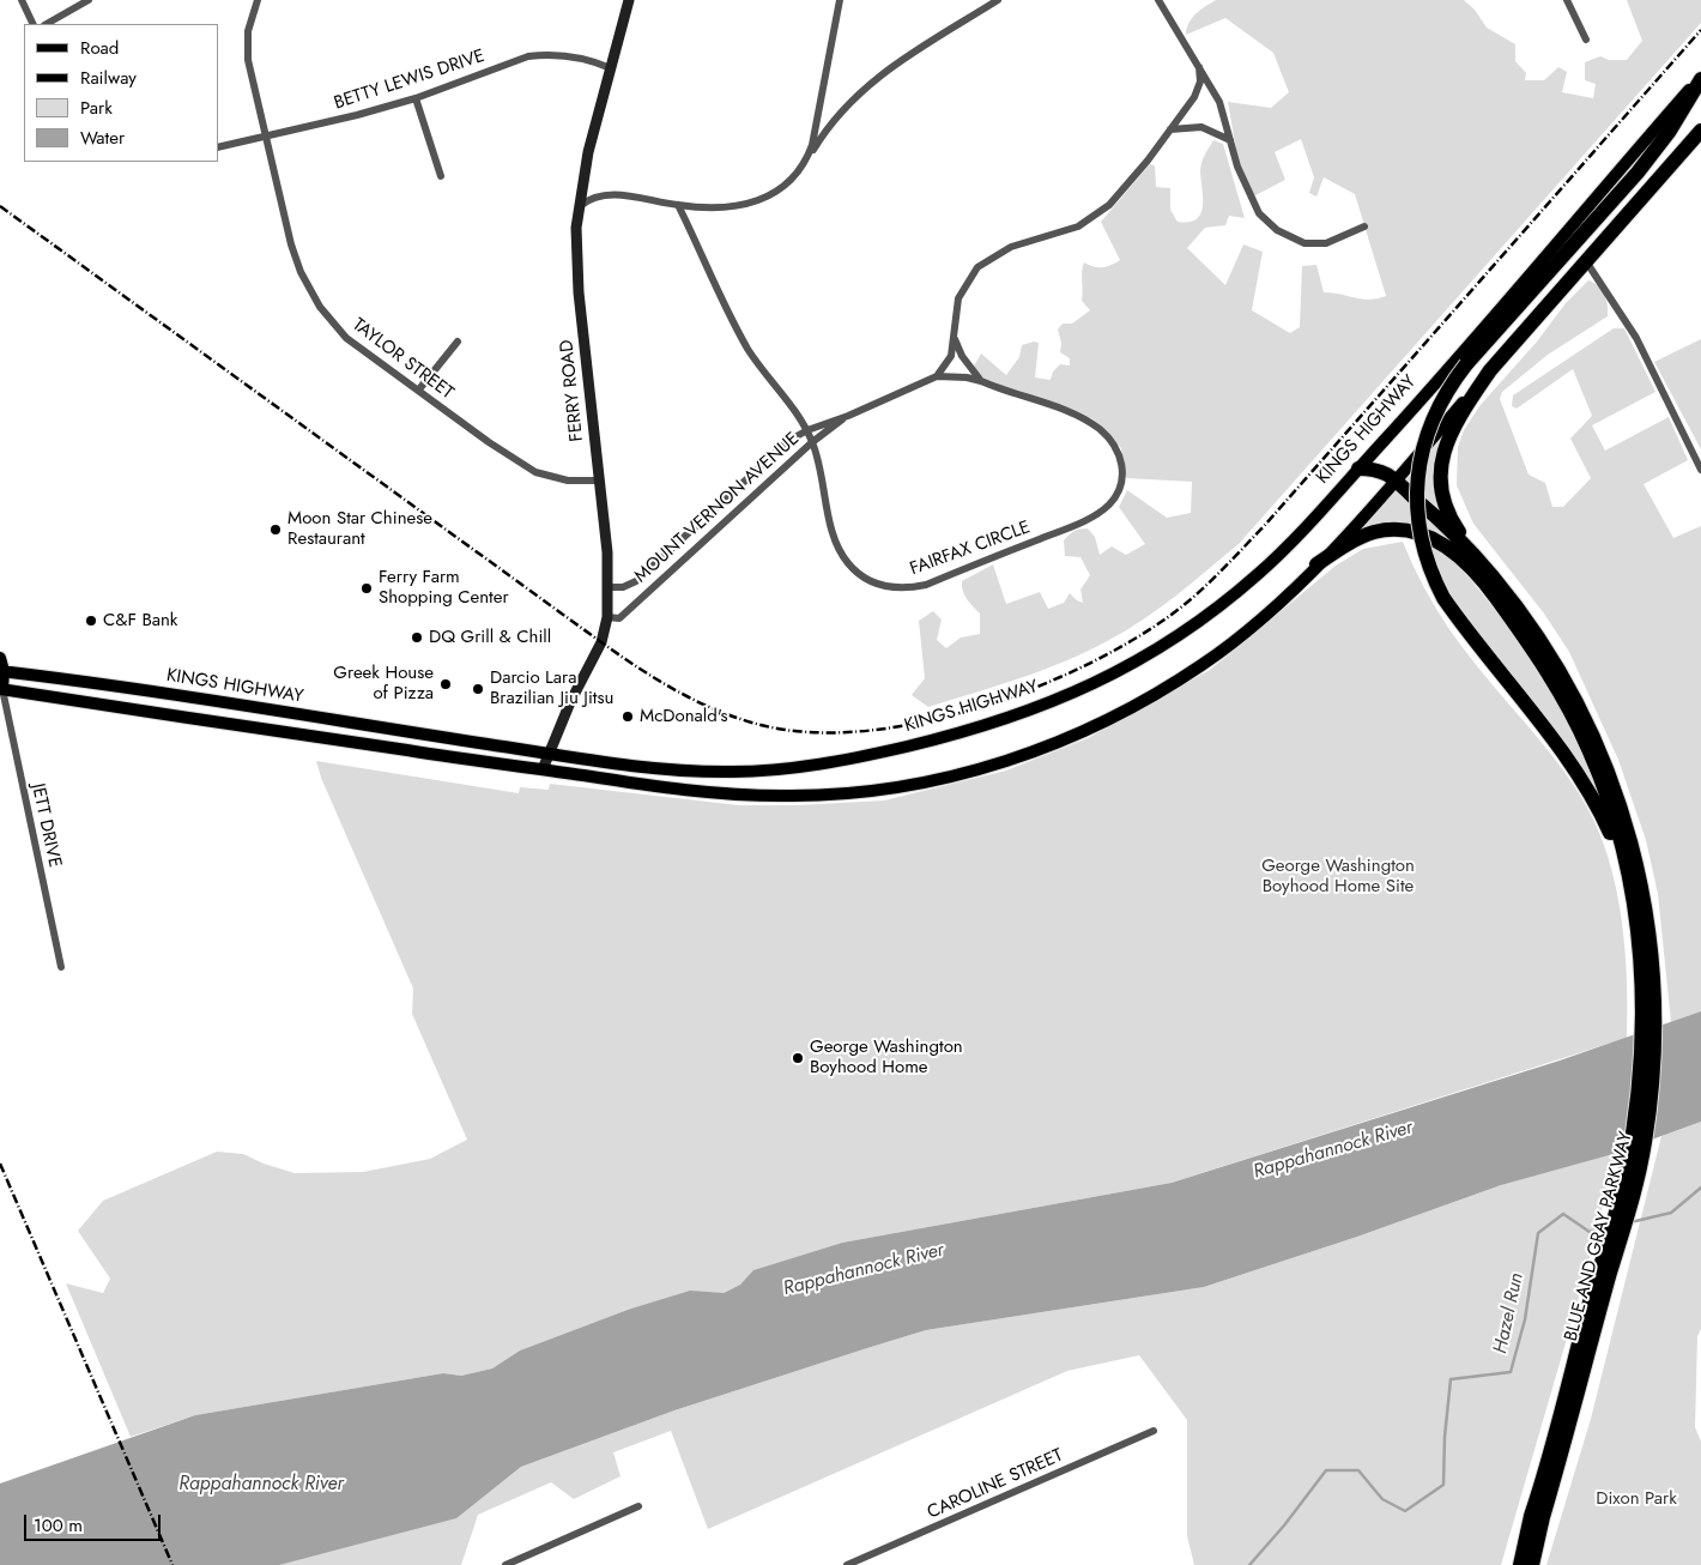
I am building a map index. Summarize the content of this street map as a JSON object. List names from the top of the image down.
{
  "streets": {
    "highway": ["KINGS HIGHWAY", "BLUE AND GRAY PARKWAY"],
    "main road": ["FERRY ROAD"],
    "street": [
      "BETTY LEWIS DRIVE",
      "TAYLOR STREET",
      "MOUNT VERNON AVENUE",
      "FAIRFAX CIRCLE",
      "JETT DRIVE",
      "CAROLINE STREET"
    ]
  },
  "crossings": [
    ["BETTY LEWIS DRIVE", "TAYLOR STREET"],
    ["BETTY LEWIS DRIVE", "FERRY ROAD"],
    ["TAYLOR STREET", "FERRY ROAD"],
    ["FERRY ROAD", "KINGS HIGHWAY"],
    ["FERRY ROAD", "MOUNT VERNON AVENUE"],
    ["KINGS HIGHWAY", "JETT DRIVE"],
    ["MOUNT VERNON AVENUE", "FAIRFAX CIRCLE"]
  ],
  "water": ["Rappahannock River", "Hazel Run"],
  "parks": ["George Washington Boyhood Home Site", "Dixon Park"],
  "places": [
    "Moon Star Chinese Restaurant",
    "Ferry Farm Shopping Center",
    "C&F Bank",
    "DQ Grill & Chill",
    "Greek House of Pizza",
    "Darcio Lara Brazilian Jiu Jitsu",
    "McDonald's",
    "George Washington Boyhood Home"
  ],
  "legend": [
    "Road",
    "Railway",
    "Park",
    "Water"
  ],
  "scale_bar": "100 m"
}
